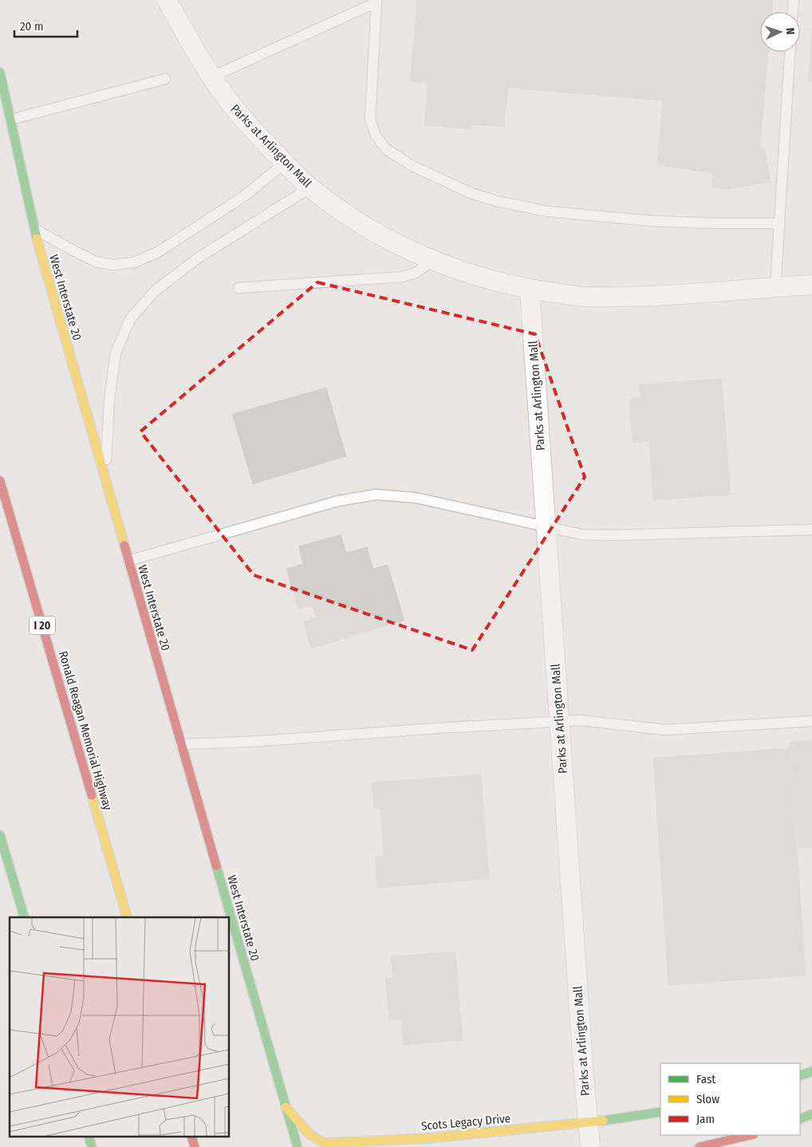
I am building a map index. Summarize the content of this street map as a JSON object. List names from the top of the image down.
{
  "streets": {
    "main road": [
      "West Interstate 20",
      "I 20",
      "Ronald Reagan Memorial Highway",
      "Scots Legacy Drive"
    ],
    "street": ["Parks at Arlington Mall"]
  },
  "crossings": [
    ["Parks at Arlington Mall", "Scots Legacy Drive"],
    ["West Interstate 20", "Scots Legacy Drive"]
  ],
  "legend": ["Fast", "Slow", "Jam"],
  "scale_bar": "20 m",
  "north": "right"
}
